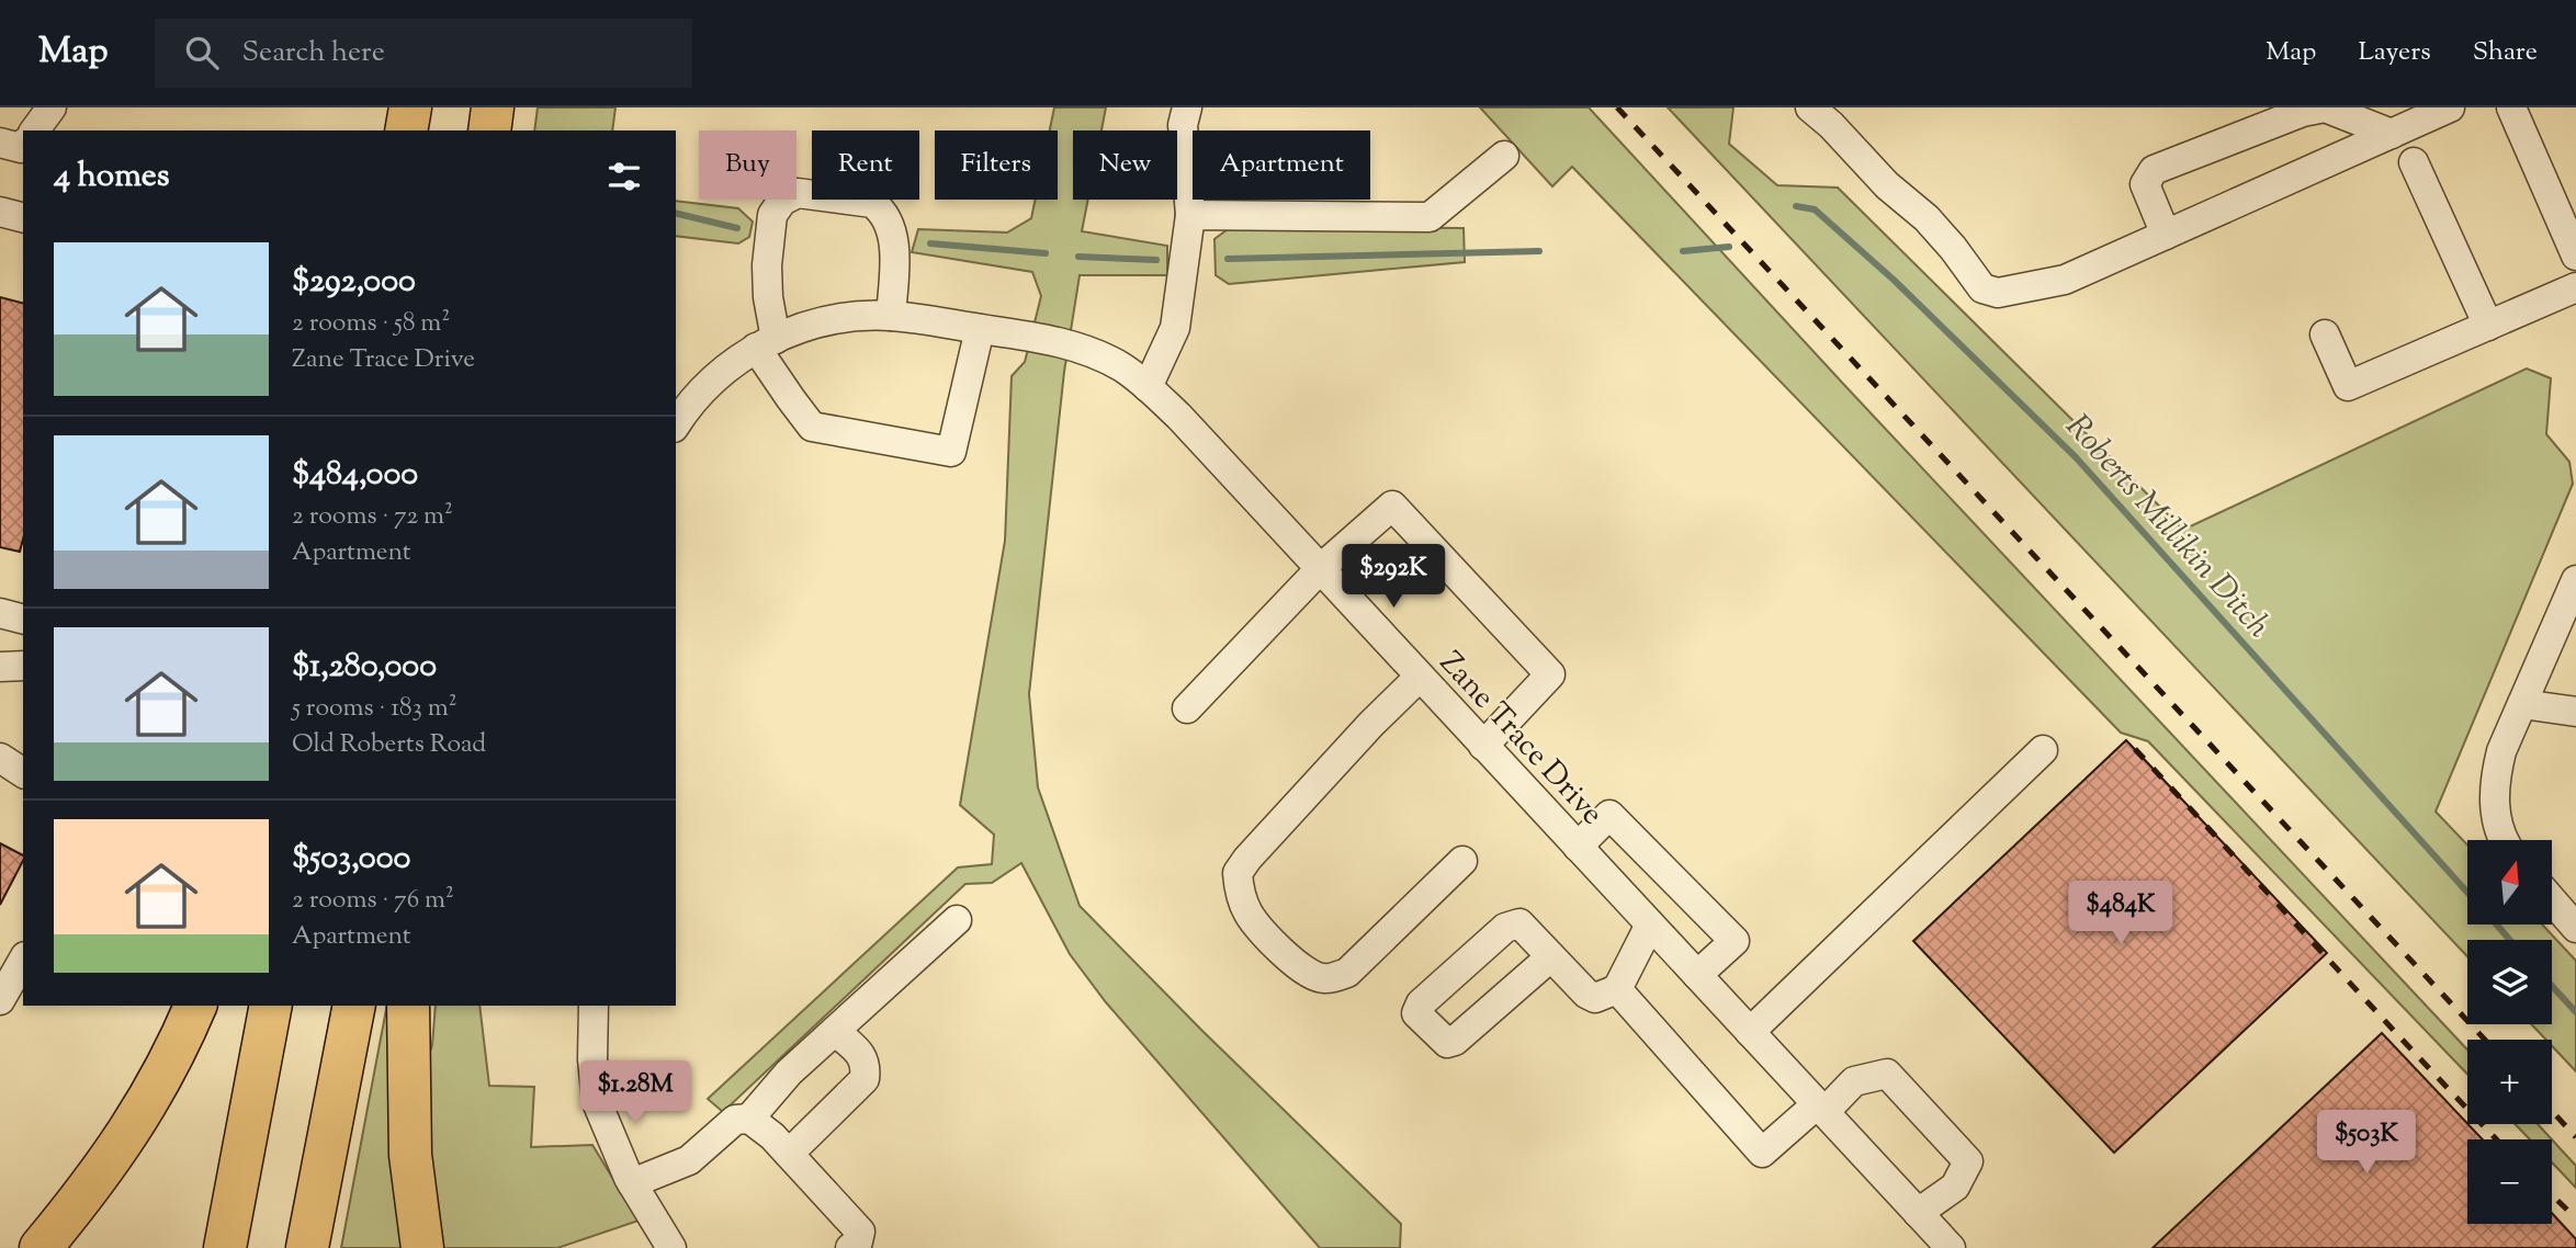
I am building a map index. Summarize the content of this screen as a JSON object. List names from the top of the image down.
{
  "streets": {
    "street": ["Zane Trace Drive"]
  },
  "water": ["Roberts Millikin Ditch"],
  "north": "top",
  "page": {
    "header": "Map",
    "search": "Search here",
    "nav": ["Map", "Layers", "Share"],
    "chip": [
      "Buy",
      "Rent",
      "Filters",
      "New",
      "Apartment"
    ],
    "heading": "4 homes",
    "list": [
      {
        "name": "$292,000",
        "note": "2 rooms · 58 m² · Zane Trace Drive"
      },
      {
        "name": "$484,000",
        "note": "2 rooms · 72 m² · Apartment"
      },
      {
        "name": "$1,280,000",
        "note": "5 rooms · 183 m² · Old Roberts Road"
      },
      {
        "name": "$503,000",
        "note": "2 rooms · 76 m² · Apartment"
      }
    ],
    "price": [
      "$292K",
      "$484K",
      "$1.28M",
      "$503K"
    ],
    "map_buttons": ["+", "−"]
  }
}
